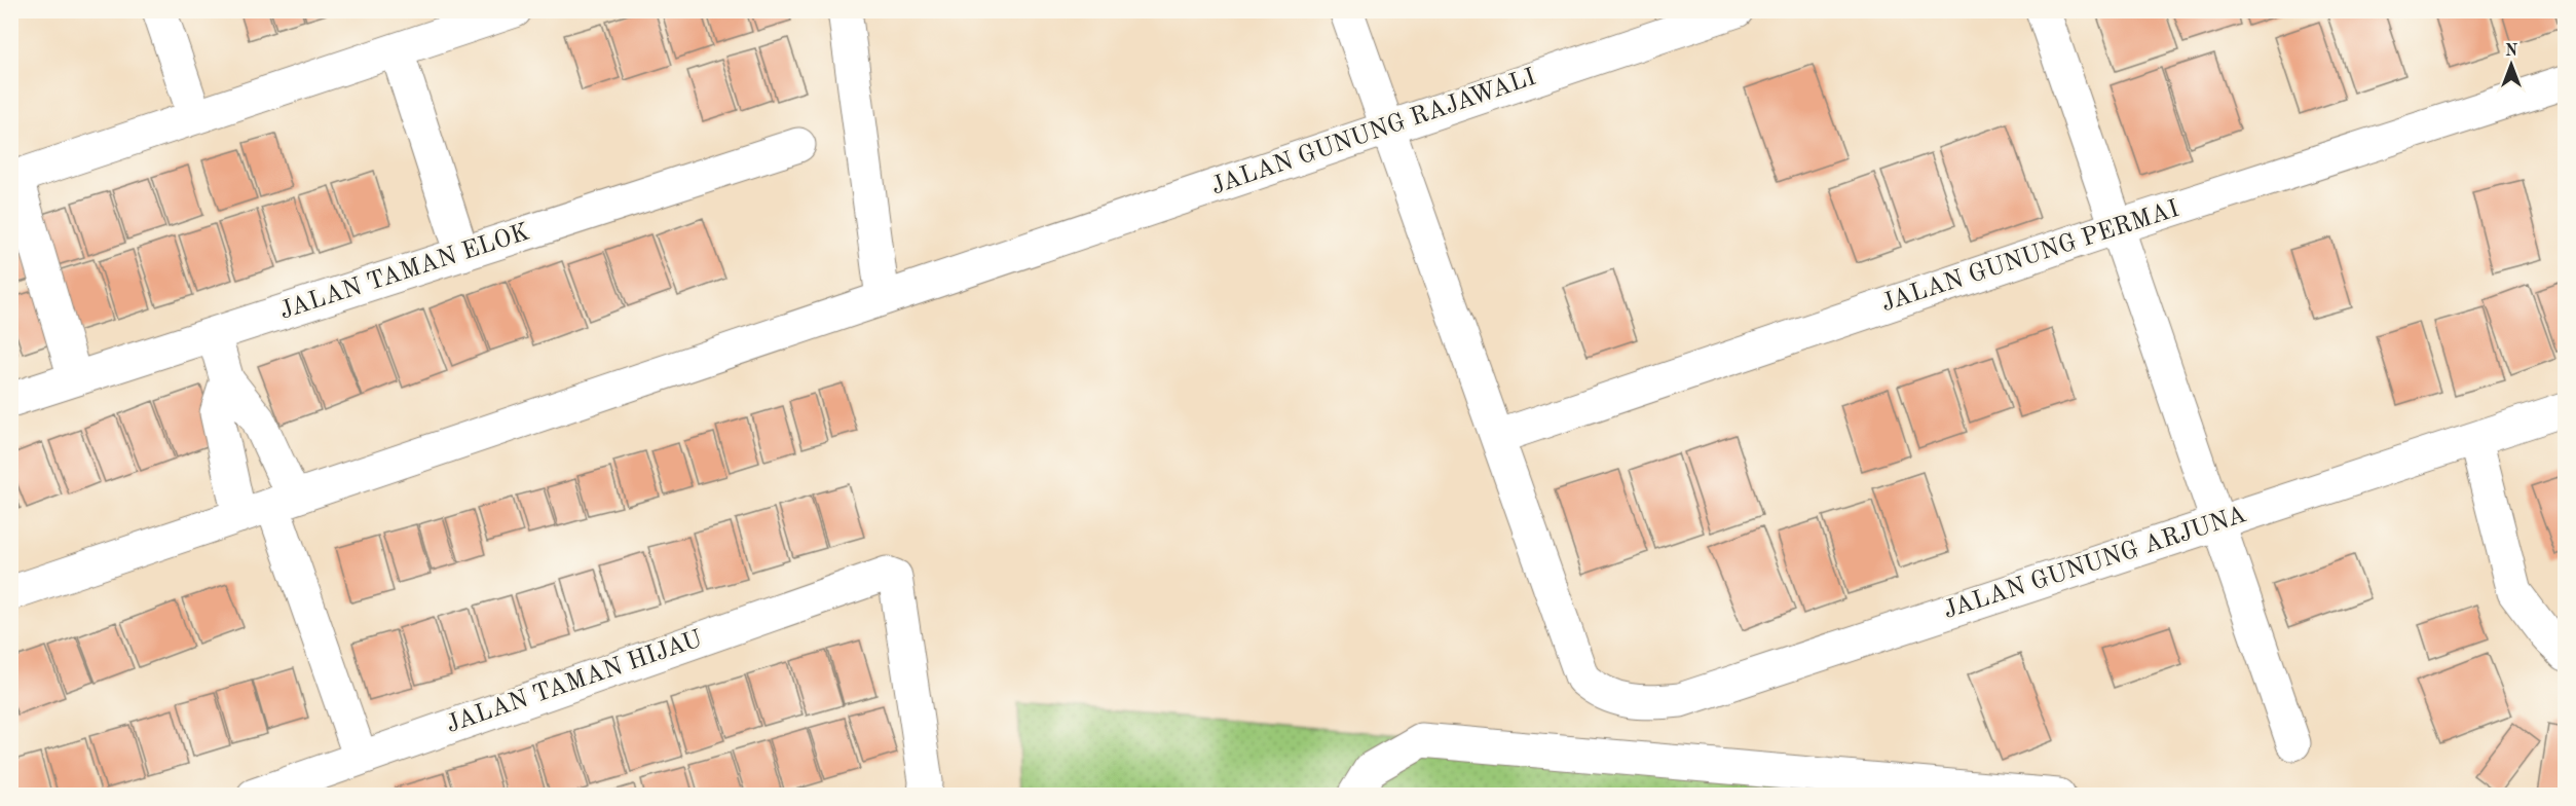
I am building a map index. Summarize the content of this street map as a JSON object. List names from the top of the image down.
{
  "streets": {
    "street": [
      "JALAN GUNUNG RAJAWALI",
      "JALAN GUNUNG PERMAI",
      "JALAN TAMAN ELOK",
      "JALAN GUNUNG ARJUNA",
      "JALAN TAMAN HIJAU"
    ]
  },
  "crossings": [
    ["JALAN GUNUNG RAJAWALI", "JALAN GUNUNG ARJUNA"],
    ["JALAN GUNUNG PERMAI", "JALAN GUNUNG ARJUNA"]
  ],
  "north": "top"
}
